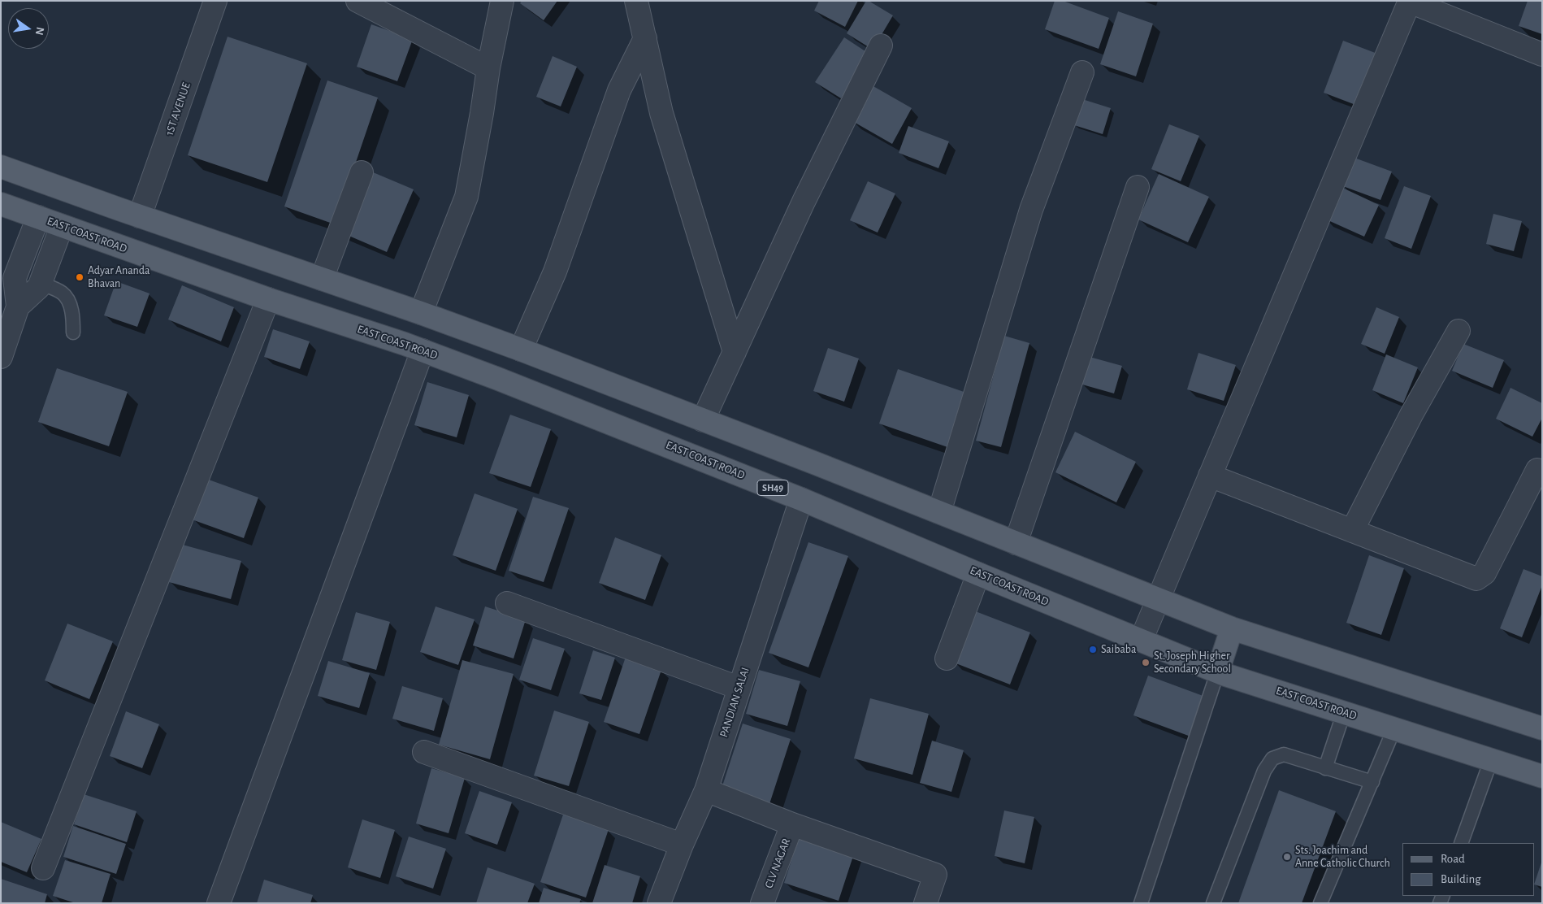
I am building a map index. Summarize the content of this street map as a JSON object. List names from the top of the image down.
{
  "streets": {
    "main road": ["EAST COAST ROAD", "SH49"],
    "street": ["1ST AVENUE", "PANDIAN SALAI", "CLV NAGAR"]
  },
  "crossings": [
    ["EAST COAST ROAD", "PANDIAN SALAI"]
  ],
  "places": [
    "Adyar Ananda Bhavan",
    "Saibaba",
    "St. Joseph Higher Secondary School",
    "Sts. Joachim and Anne Catholic Church"
  ],
  "legend": ["Road", "Building"],
  "north": "right"
}
